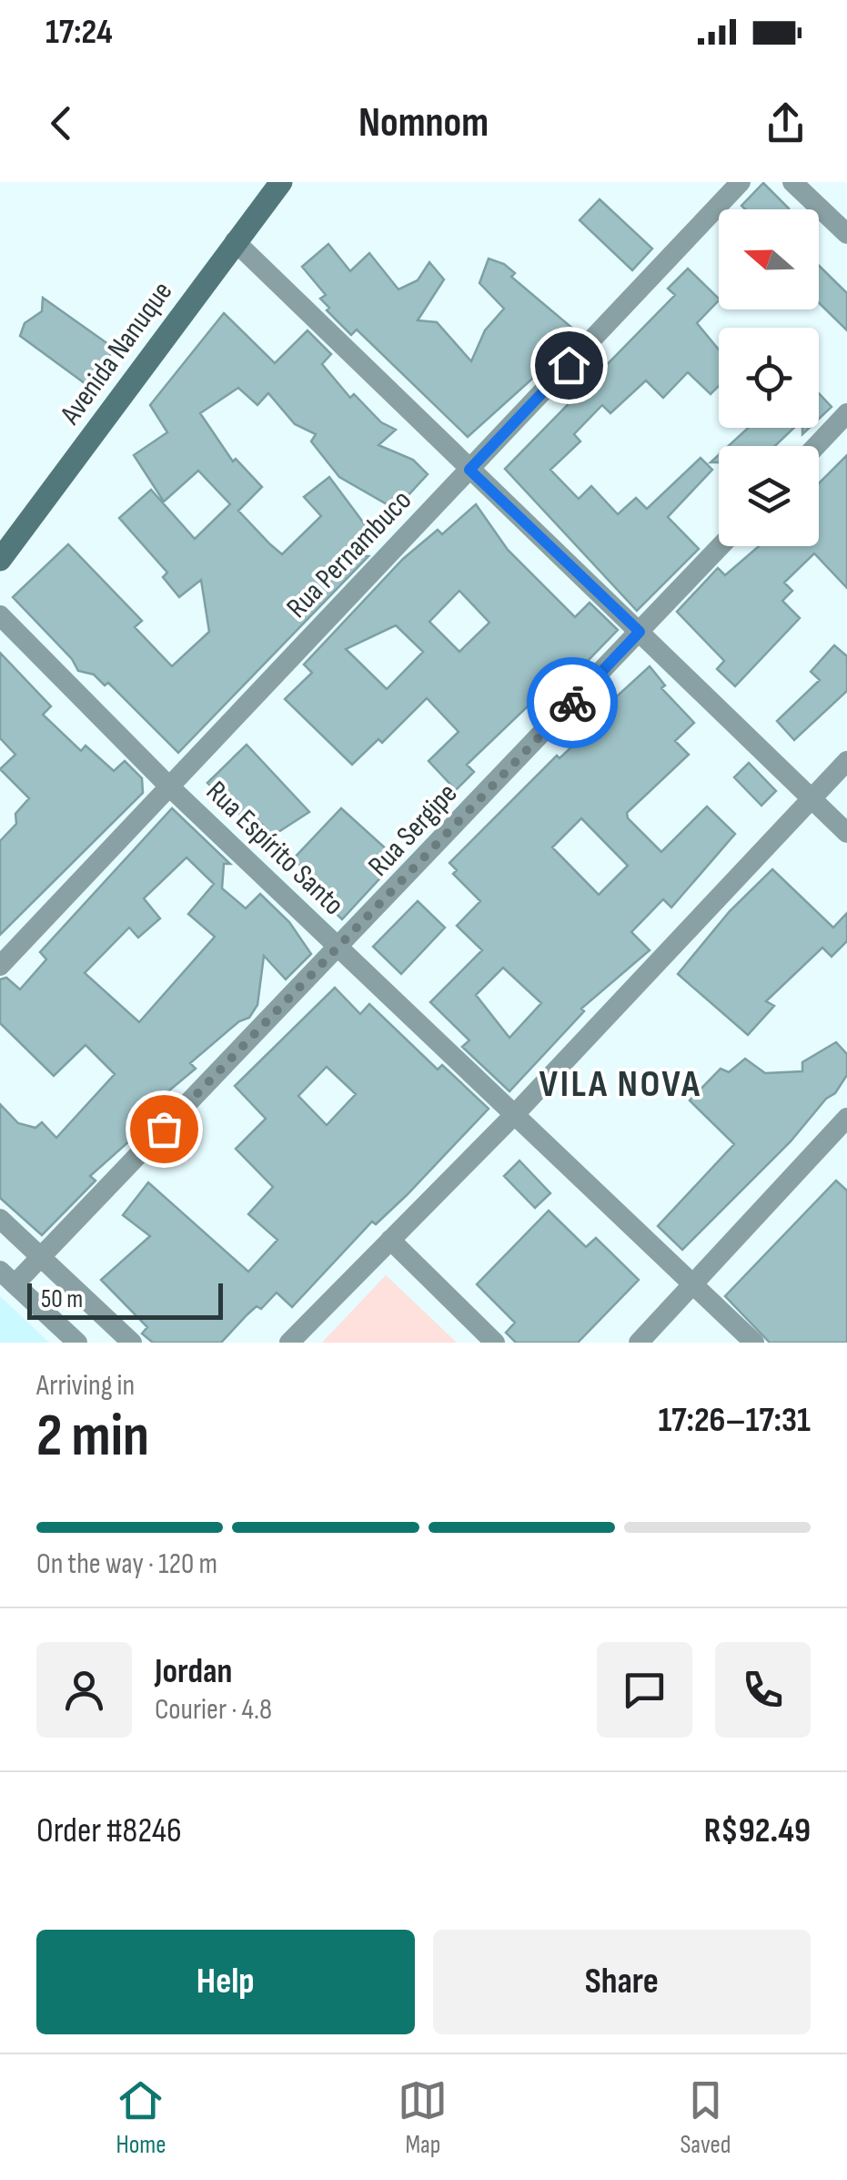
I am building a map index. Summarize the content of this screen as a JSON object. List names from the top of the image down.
{
  "streets": {
    "main road": ["Avenida Nanuque"],
    "street": ["Rua Pernambuco", "Rua Sergipe", "Rua Espírito Santo"]
  },
  "crossings": [
    ["Rua Pernambuco", "Rua Espírito Santo"],
    ["Rua Sergipe", "Rua Espírito Santo"]
  ],
  "districts": ["VILA NOVA"],
  "scale_bar": "50 m",
  "north": "left",
  "page": {
    "status": "17:24",
    "header": "Nomnom",
    "scale": "50 m",
    "heading": ["2 min", "Arriving in", "17:26–17:31"],
    "panel": [
      "Jordan",
      "Courier · 4.8",
      "Order #8246",
      "R$92.49"
    ],
    "bar": "On the way · 120 m",
    "buttons": ["Help", "Share"],
    "tabs": ["Home", "Map", "Saved"]
  }
}
